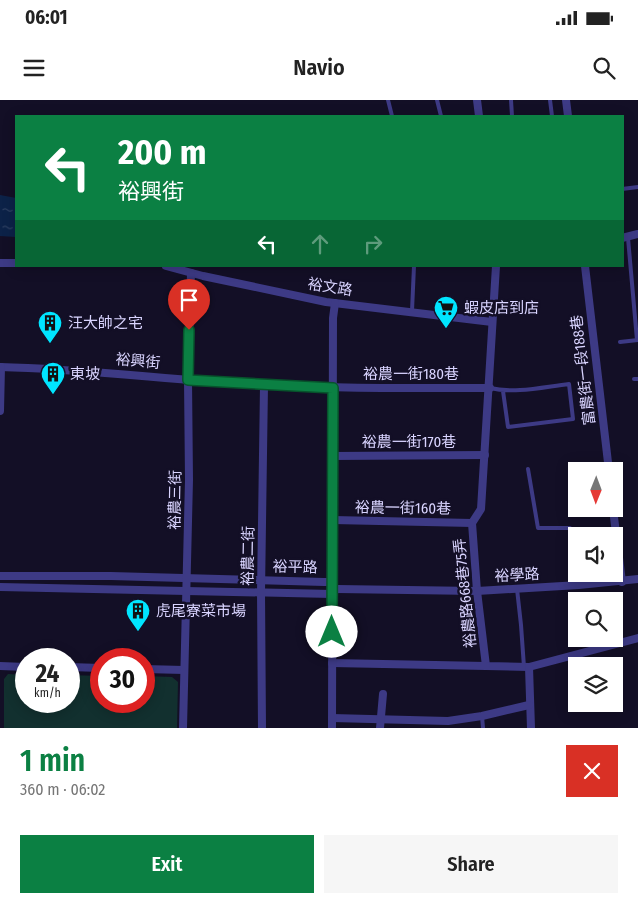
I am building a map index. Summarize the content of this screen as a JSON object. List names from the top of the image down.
{
  "streets": {
    "street": [
      "裕文路",
      "裕興街",
      "富農街一段188巷",
      "裕農一街180巷",
      "裕農一街170巷",
      "裕農三街",
      "裕農一街160巷",
      "裕農二街",
      "裕平路",
      "裕學路",
      "裕農路668巷75弄"
    ]
  },
  "crossings": [
    ["裕文路", "裕農三街"],
    ["裕文路", "裕農路668巷75弄"],
    ["裕興街", "裕農一街180巷"],
    ["裕興街", "裕農三街"],
    ["裕興街", "裕農二街"],
    ["裕農一街180巷", "裕農路668巷75弄"],
    ["裕農一街170巷", "裕農路668巷75弄"],
    ["裕農三街", "裕平路"],
    ["裕農一街160巷", "裕農路668巷75弄"],
    ["裕農二街", "裕平路"],
    ["裕平路", "裕學路"],
    ["裕學路", "裕農路668巷75弄"]
  ],
  "places": {
    "supermarket": ["蝦皮店到店"],
    "building": ["汪大帥之宅", "東坡", "虎尾寮菜市場"]
  },
  "north": "bottom",
  "page": {
    "status": "06:01",
    "header": "Navio",
    "turn": ["200 m", "裕興街"],
    "speed": "24 km/h",
    "limit": "30",
    "heading": ["1 min", "360 m · 06:02"],
    "buttons": ["Exit", "Share"]
  }
}
